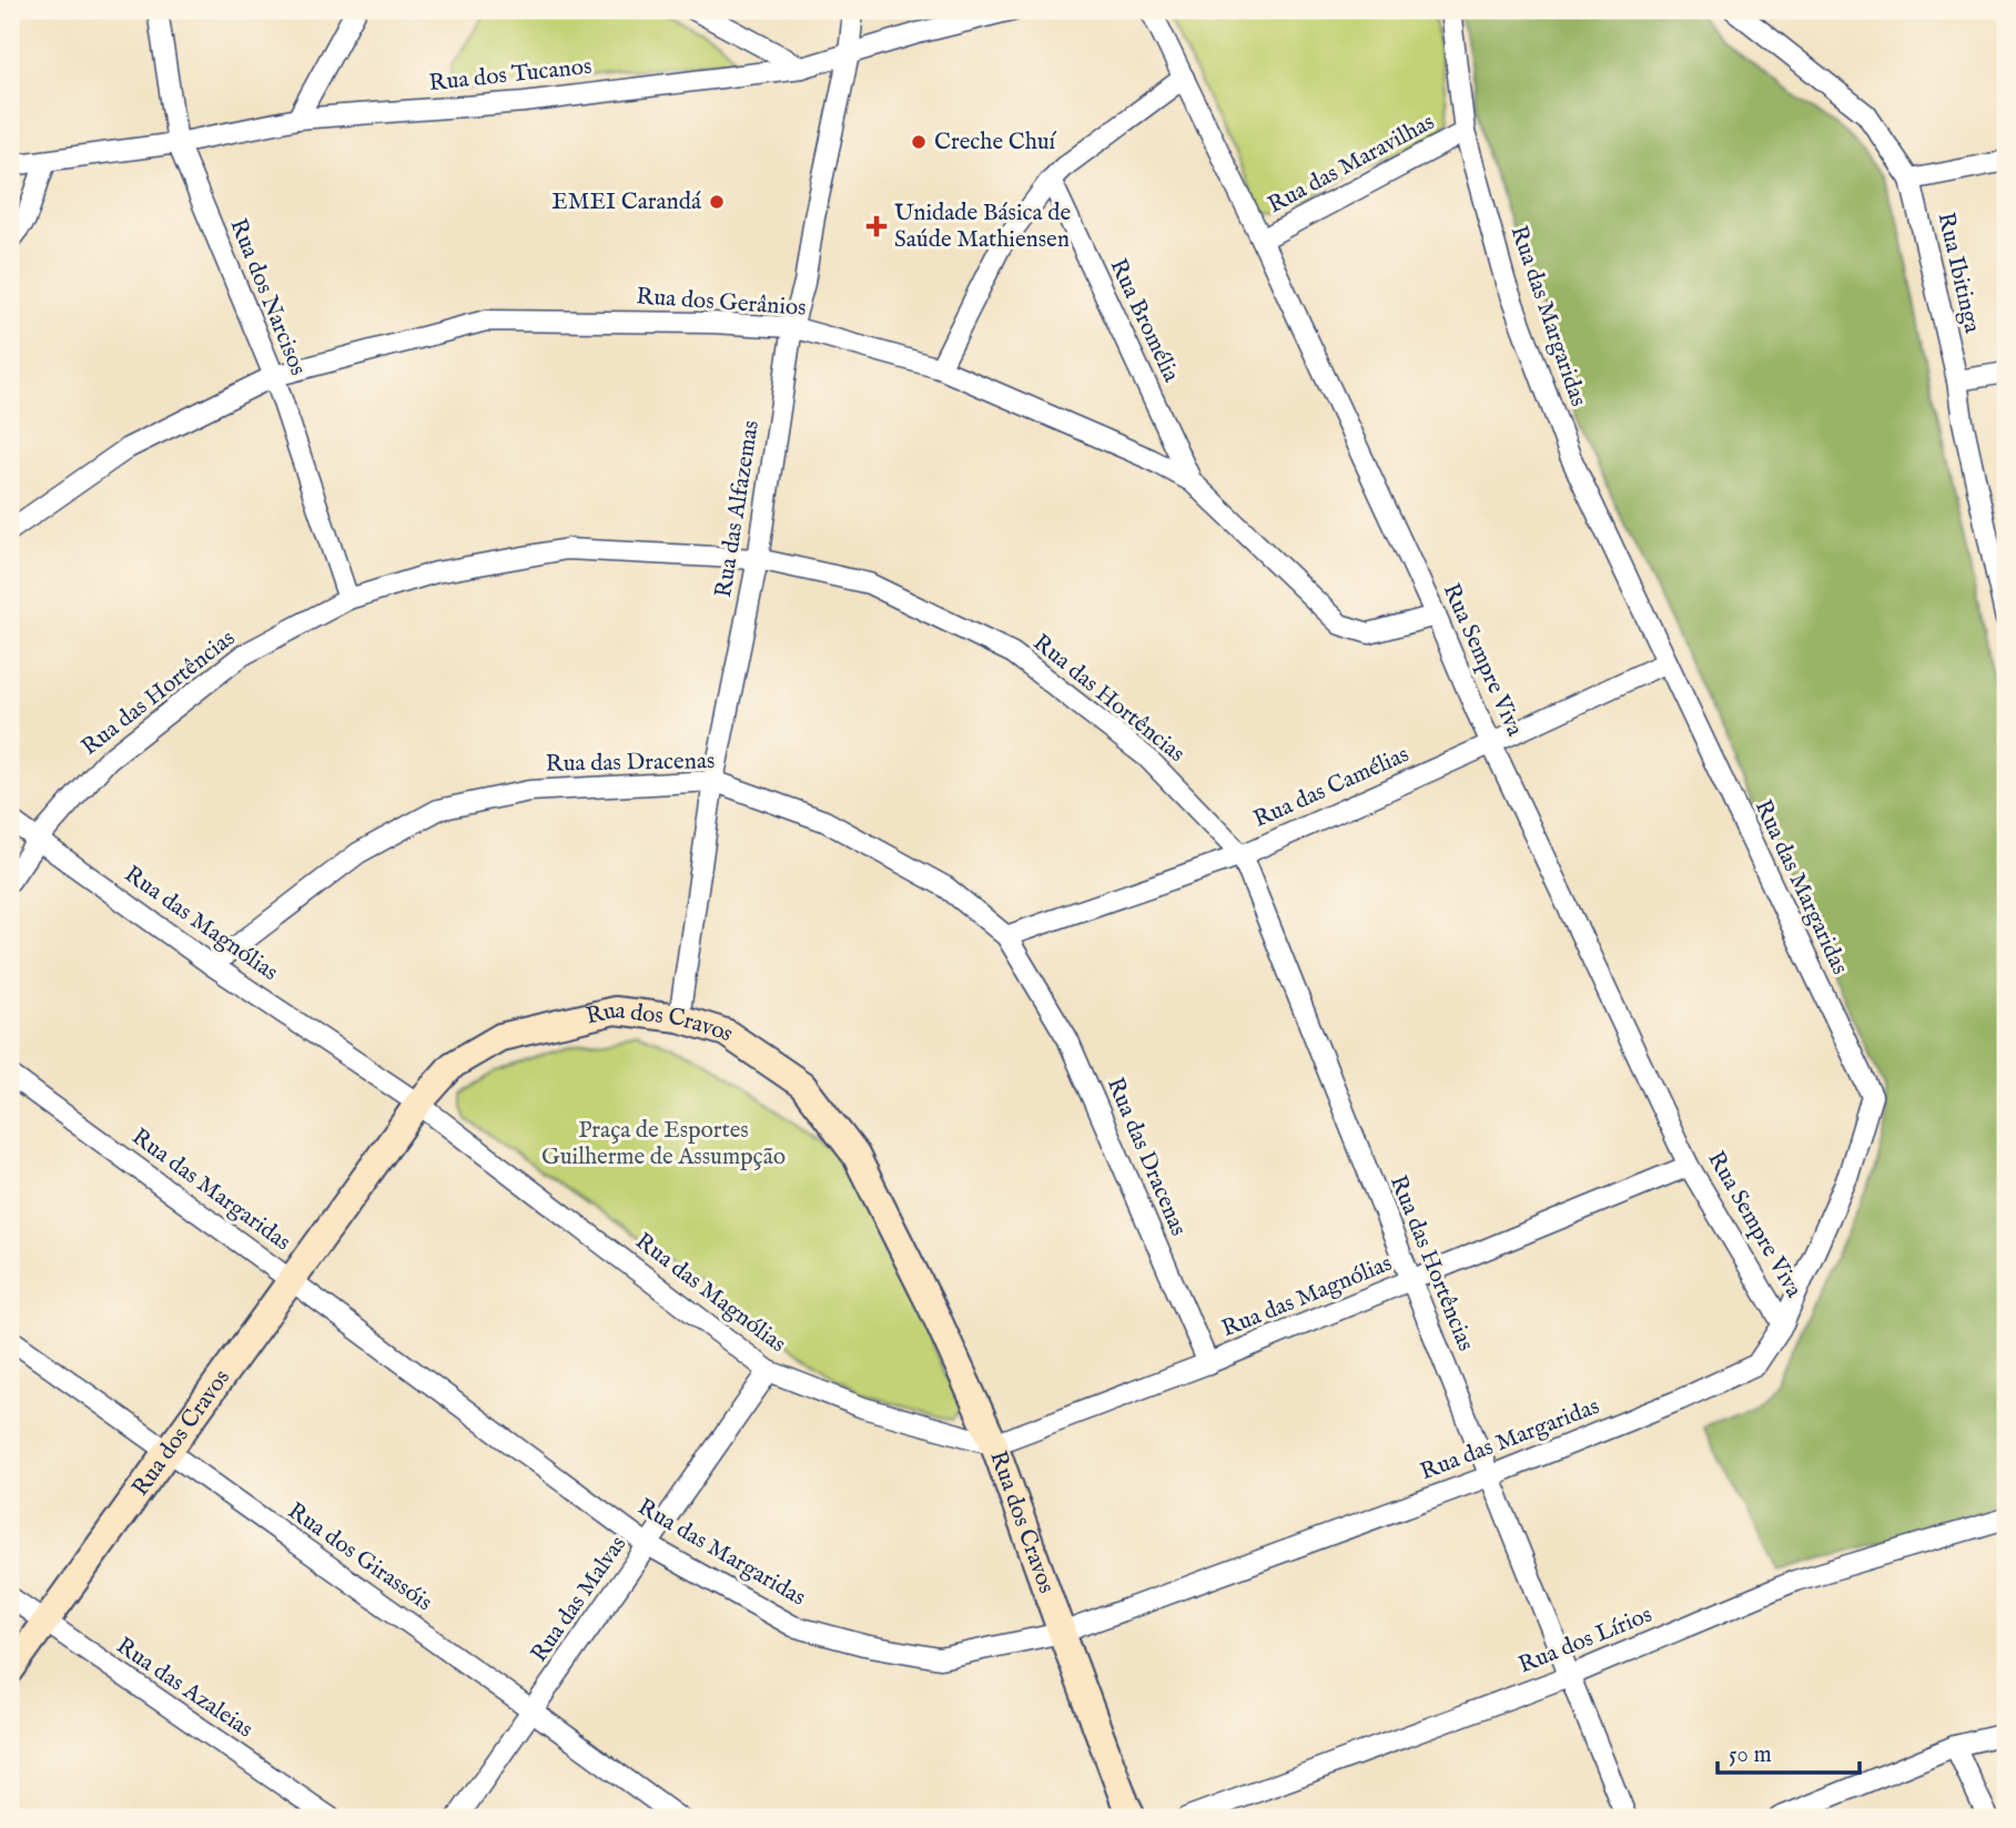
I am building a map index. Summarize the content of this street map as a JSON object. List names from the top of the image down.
{
  "streets": {
    "street": [
      "Rua dos Tucanos",
      "Rua das Maravilhas",
      "Rua Ibitinga",
      "Rua dos Narcisos",
      "Rua dos Gerânios",
      "Rua das Margaridas",
      "Rua Bromélia",
      "Rua das Alfazemas",
      "Rua Sempre Viva",
      "Rua das Hortências",
      "Rua das Dracenas",
      "Rua das Camélias",
      "Rua das Magnólias",
      "Rua dos Cravos",
      "Rua dos Girassóis",
      "Rua das Malvas",
      "Rua dos Lírios",
      "Rua das Azaleias"
    ]
  },
  "crossings": [
    ["Rua dos Tucanos", "Rua dos Narcisos"],
    ["Rua dos Tucanos", "Rua das Alfazemas"],
    ["Rua das Maravilhas", "Rua das Margaridas"],
    ["Rua das Maravilhas", "Rua Sempre Viva"],
    ["Rua dos Narcisos", "Rua dos Gerânios"],
    ["Rua dos Narcisos", "Rua das Hortências"],
    ["Rua dos Gerânios", "Rua Bromélia"],
    ["Rua dos Gerânios", "Rua das Alfazemas"],
    ["Rua dos Gerânios", "Rua Sempre Viva"],
    ["Rua das Margaridas", "Rua Sempre Viva"],
    ["Rua das Margaridas", "Rua das Hortências"],
    ["Rua das Margaridas", "Rua das Camélias"],
    ["Rua das Margaridas", "Rua dos Cravos"],
    ["Rua das Margaridas", "Rua das Malvas"],
    ["Rua das Alfazemas", "Rua das Hortências"],
    ["Rua das Alfazemas", "Rua das Dracenas"],
    ["Rua das Alfazemas", "Rua dos Cravos"],
    ["Rua Sempre Viva", "Rua das Camélias"],
    ["Rua Sempre Viva", "Rua das Magnólias"],
    ["Rua das Hortências", "Rua das Camélias"],
    ["Rua das Hortências", "Rua das Magnólias"],
    ["Rua das Hortências", "Rua dos Lírios"],
    ["Rua das Dracenas", "Rua das Camélias"],
    ["Rua das Dracenas", "Rua das Magnólias"],
    ["Rua das Magnólias", "Rua dos Cravos"],
    ["Rua das Magnólias", "Rua das Malvas"],
    ["Rua dos Cravos", "Rua dos Girassóis"],
    ["Rua dos Cravos", "Rua das Azaleias"],
    ["Rua dos Girassóis", "Rua das Malvas"]
  ],
  "parks": ["Praça de Esportes Guilherme de Assumpção"],
  "places": {
    "other": ["Creche Chuí", "EMEI Carandá"],
    "health": ["Unidade Básica de Saúde Mathiensen"]
  },
  "scale_bar": "50 m"
}
